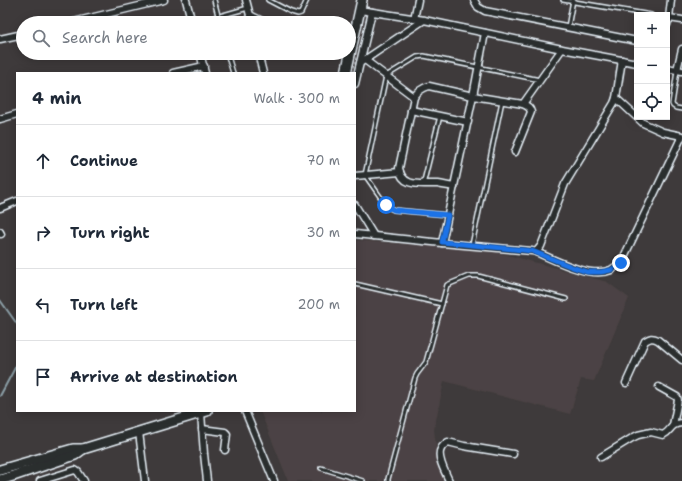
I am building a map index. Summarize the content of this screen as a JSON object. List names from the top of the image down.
{
  "page": {
    "map_buttons": ["+", "−"],
    "search": "Search here",
    "heading": ["4 min", "Walk · 300 m"],
    "list": [
      ["Continue", "70 m"],
      ["Turn right", "30 m"],
      ["Turn left", "200 m"],
      "Arrive at destination"
    ]
  }
}
